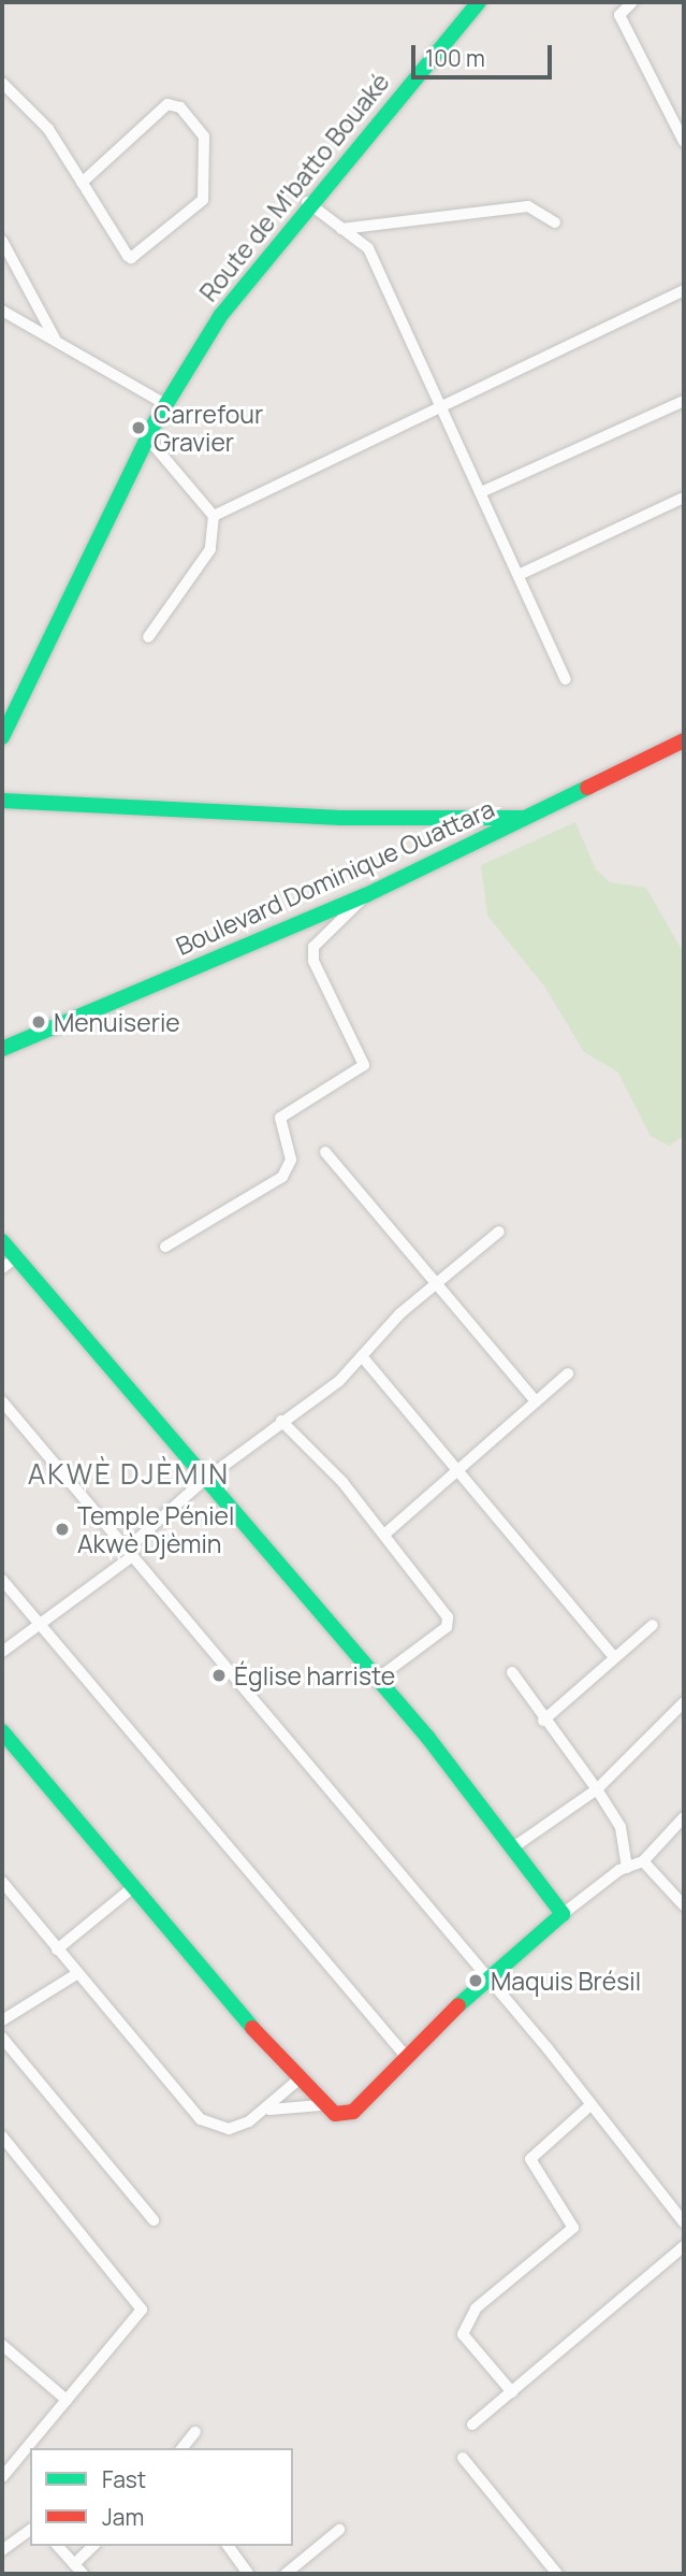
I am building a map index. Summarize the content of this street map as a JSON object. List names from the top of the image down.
{
  "streets": {
    "street": ["Route de M'batto Bouaké", "Boulevard Dominique Ouattara"]
  },
  "districts": ["AKWÈ DJÈMIN"],
  "places": [
    "Carrefour Gravier",
    "Menuiserie",
    "Temple Péniel Akwè Djèmin",
    "Église harriste",
    "Maquis Brésil"
  ],
  "legend": ["Fast", "Jam"],
  "scale_bar": "100 m"
}
